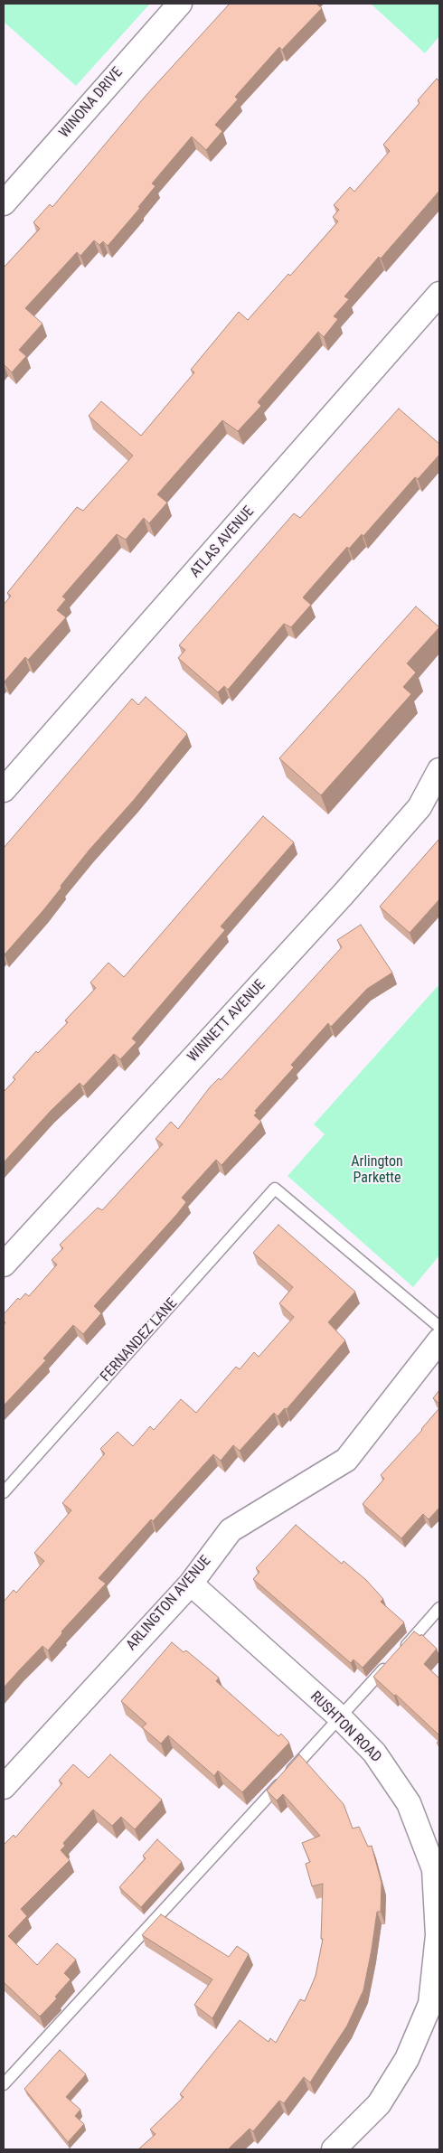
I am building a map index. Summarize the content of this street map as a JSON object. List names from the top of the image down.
{
  "streets": {
    "street": [
      "WINONA DRIVE",
      "ATLAS AVENUE",
      "WINNETT AVENUE",
      "ARLINGTON AVENUE",
      "RUSHTON ROAD"
    ],
    "lane": ["FERNANDEZ LANE"]
  },
  "crossings": [
    ["FERNANDEZ LANE", "ARLINGTON AVENUE"],
    ["ARLINGTON AVENUE", "RUSHTON ROAD"]
  ],
  "parks": ["Arlington Parkette"]
}
